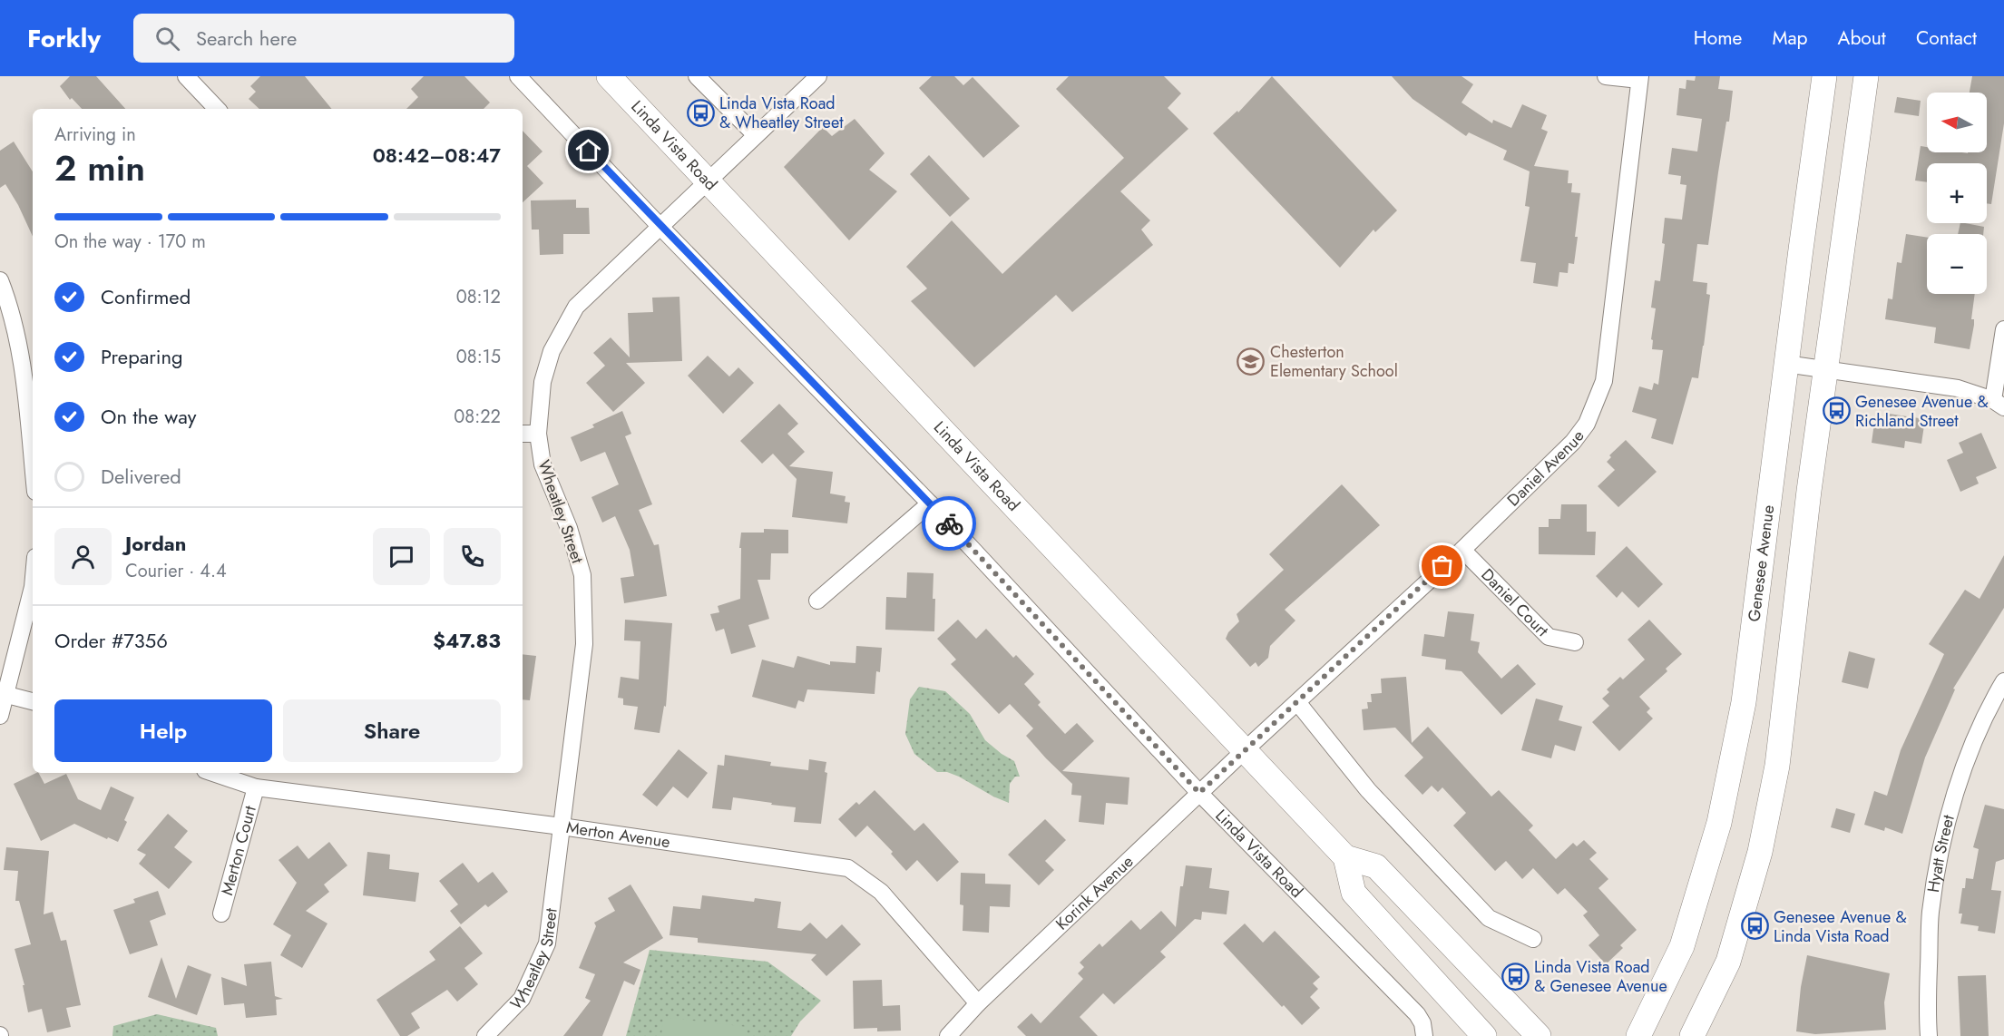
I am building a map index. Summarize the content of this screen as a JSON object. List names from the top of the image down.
{
  "streets": {
    "main road": ["Linda Vista Road", "Genesee Avenue"],
    "street": [
      "Daniel Avenue",
      "Wheatley Street",
      "Daniel Court",
      "Merton Avenue",
      "Merton Court",
      "Hyatt Street",
      "Korink Avenue"
    ]
  },
  "crossings": [
    ["Linda Vista Road", "Daniel Avenue"],
    ["Linda Vista Road", "Wheatley Street"],
    ["Linda Vista Road", "Korink Avenue"],
    ["Daniel Avenue", "Daniel Court"],
    ["Daniel Avenue", "Korink Avenue"],
    ["Wheatley Street", "Merton Avenue"],
    ["Merton Avenue", "Merton Court"],
    ["Merton Avenue", "Korink Avenue"]
  ],
  "places": {
    "bus stop": [
      "Linda Vista Road & Wheatley Street",
      "Genesee Avenue & Richland Street",
      "Genesee Avenue & Linda Vista Road",
      "Linda Vista Road & Genesee Avenue"
    ],
    "school or university": ["Chesterton Elementary School"]
  },
  "north": "left",
  "page": {
    "header": "Forkly",
    "search": "Search here",
    "nav": [
      "Home",
      "Map",
      "About",
      "Contact"
    ],
    "map_buttons": ["+", "−"],
    "heading": ["2 min", "Arriving in", "08:42–08:47"],
    "panel": [
      "Jordan",
      "Courier · 4.4",
      "Order #7356",
      "$47.83"
    ],
    "bar": "On the way · 170 m",
    "list": [
      ["Confirmed", "08:12"],
      ["Preparing", "08:15"],
      ["On the way", "08:22"],
      "Delivered"
    ],
    "buttons": ["Help", "Share"]
  }
}
